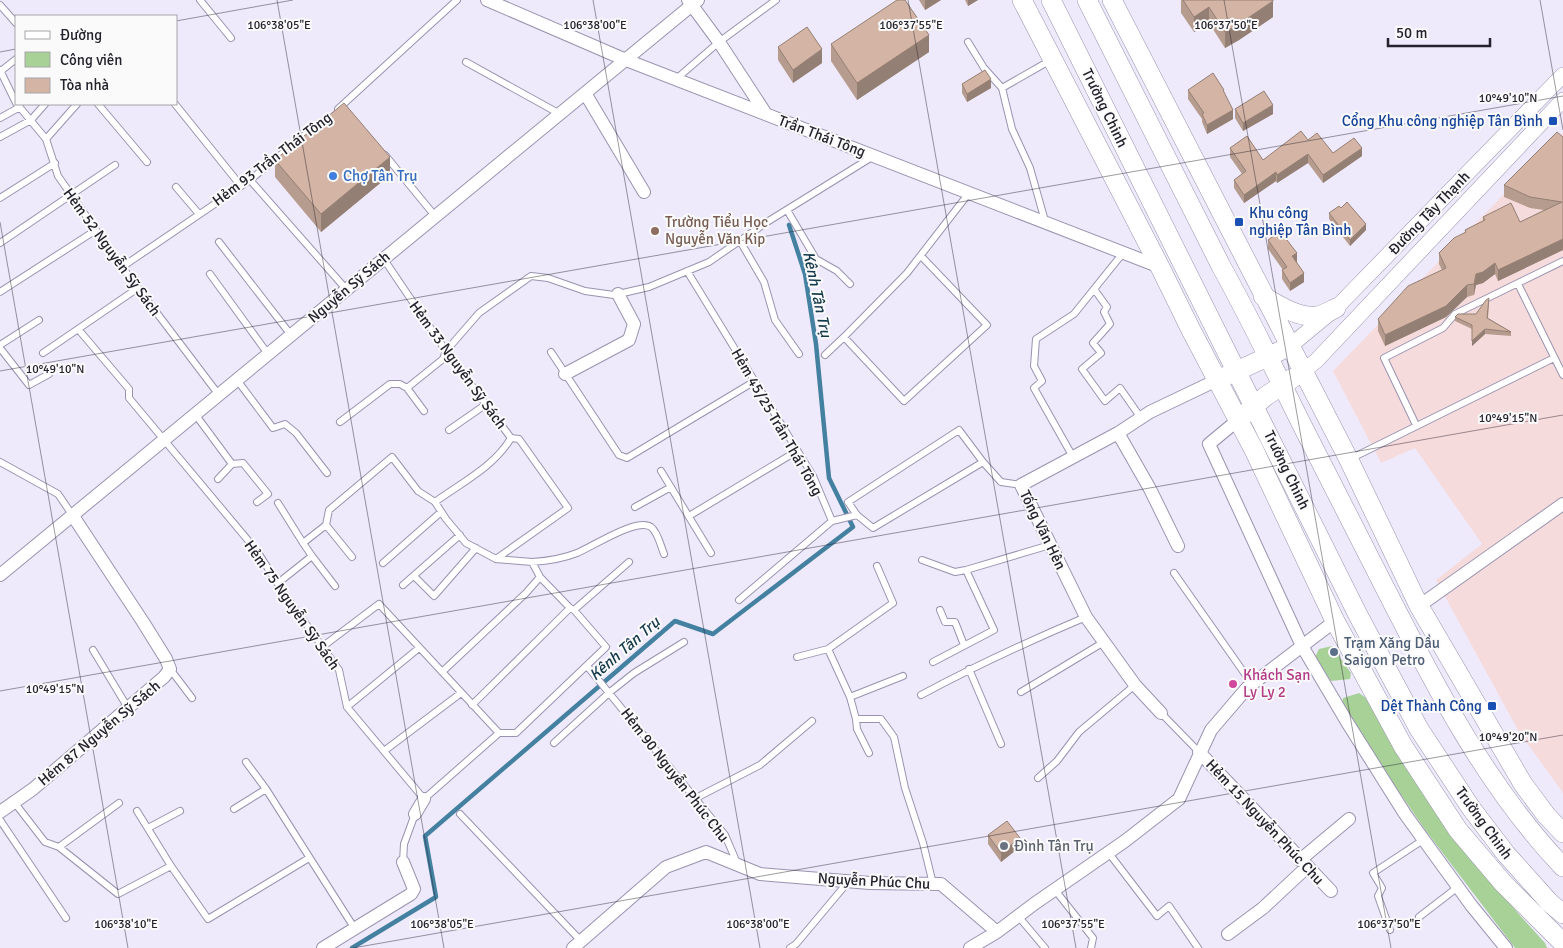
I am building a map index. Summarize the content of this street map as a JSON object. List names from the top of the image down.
{
  "streets": {
    "main road": ["Trường Chinh"],
    "street": [
      "Trần Thái Tông",
      "Đường Tây Thạnh",
      "Nguyễn Sỹ Sách",
      "Tống Văn Hên",
      "Hẻm 87 Nguyễn Sỹ Sách",
      "Hẻm 15 Nguyễn Phúc Chu",
      "Nguyễn Phúc Chu"
    ],
    "lane": [
      "Hẻm 93 Trần Thái Tông",
      "Hẻm 52 Nguyễn Sỹ Sách",
      "Hẻm 33 Nguyễn Sỹ Sách",
      "Hẻm 45/25 Trần Thái Tông",
      "Hẻm 75 Nguyễn Sỹ Sách",
      "Hẻm 90 Nguyễn Phúc Chu"
    ]
  },
  "crossings": [
    ["Trường Chinh", "Trần Thái Tông"],
    ["Trường Chinh", "Tống Văn Hên"],
    ["Trần Thái Tông", "Nguyễn Sỹ Sách"],
    ["Hẻm 93 Trần Thái Tông", "Hẻm 52 Nguyễn Sỹ Sách"],
    ["Hẻm 52 Nguyễn Sỹ Sách", "Nguyễn Sỹ Sách"],
    ["Nguyễn Sỹ Sách", "Hẻm 33 Nguyễn Sỹ Sách"],
    ["Nguyễn Sỹ Sách", "Hẻm 75 Nguyễn Sỹ Sách"],
    ["Nguyễn Sỹ Sách", "Hẻm 87 Nguyễn Sỹ Sách"],
    ["Tống Văn Hên", "Hẻm 15 Nguyễn Phúc Chu"],
    ["Hẻm 90 Nguyễn Phúc Chu", "Nguyễn Phúc Chu"]
  ],
  "water": ["Kênh Tân Trụ"],
  "places": {
    "transit": ["Cổng Khu công nghiệp Tân Bình", "Khu công nghiệp Tân Bình", "Dệt Thành Công"],
    "other": [
      "Chợ Tân Trụ",
      "Trường Tiểu Học Nguyễn Văn Kip",
      "Trạm Xăng Dầu Saigon Petro",
      "Khách Sạn Ly Ly 2",
      "Đình Tân Trụ"
    ]
  },
  "legend": ["Đường", "Công viên", "Tòa nhà"],
  "scale_bar": "50 m",
  "coordinates": [
    "106°38'05\"E",
    "106°38'00\"E",
    "106°37'55\"E",
    "106°37'50\"E",
    "10°49'10\"N",
    "10°49'15\"N",
    "10°49'20\"N",
    "106°38'10\"E"
  ]
}
